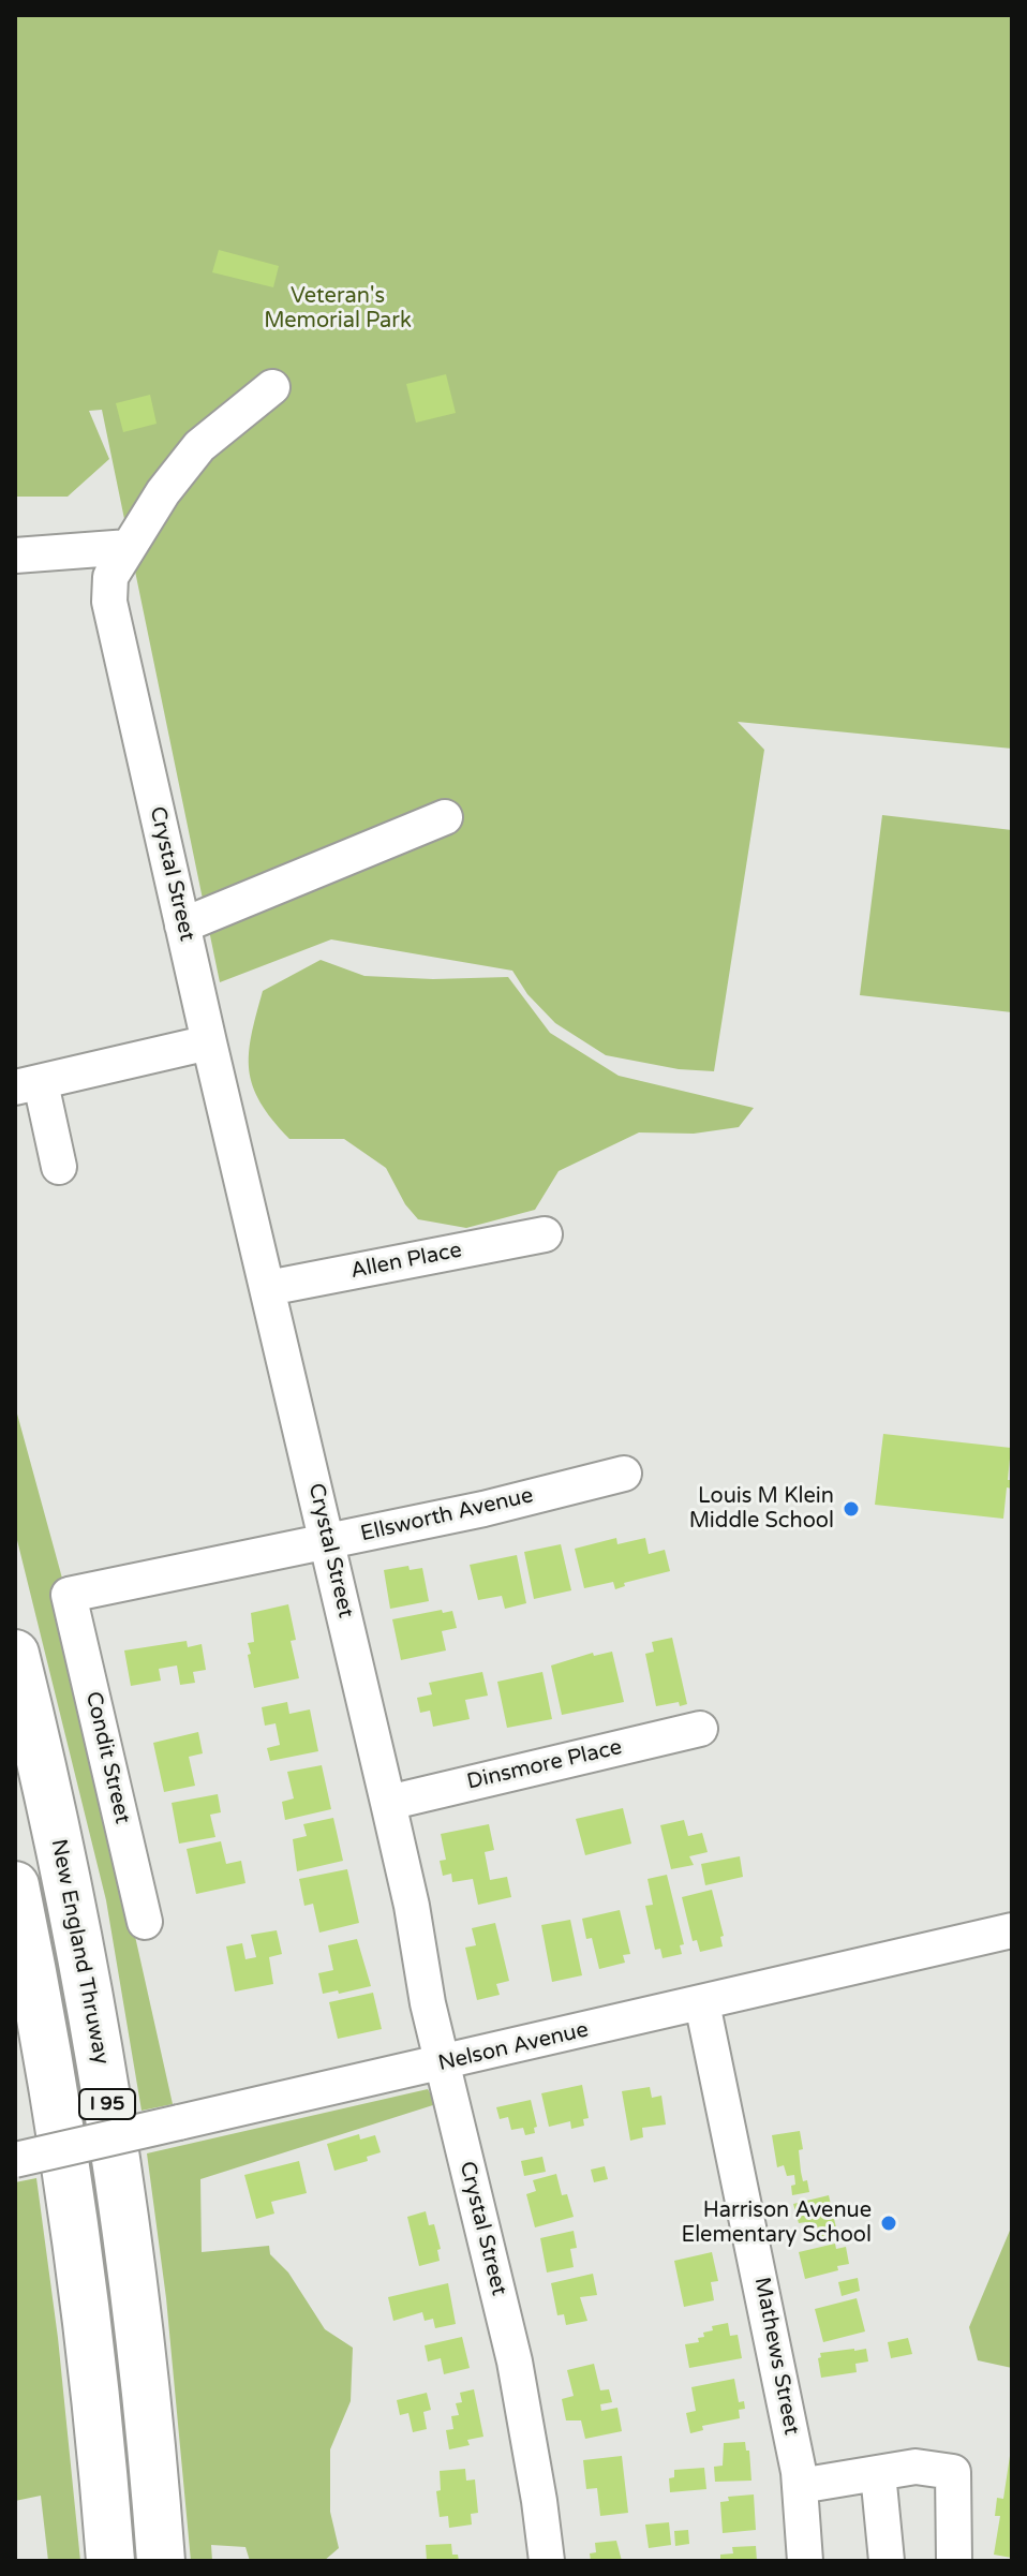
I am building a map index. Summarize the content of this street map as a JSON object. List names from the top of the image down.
{
  "streets": {
    "highway": ["New England Thruway", "I 95"],
    "street": [
      "Crystal Street",
      "Allen Place",
      "Ellsworth Avenue",
      "Condit Street",
      "Dinsmore Place",
      "Nelson Avenue",
      "Mathews Street"
    ]
  },
  "crossings": [
    ["Crystal Street", "Allen Place"],
    ["Crystal Street", "Ellsworth Avenue"],
    ["Crystal Street", "Dinsmore Place"],
    ["Crystal Street", "Nelson Avenue"],
    ["Ellsworth Avenue", "Condit Street"],
    ["Nelson Avenue", "Mathews Street"]
  ],
  "parks": ["Veteran's Memorial Park"],
  "places": ["Louis M Klein Middle School", "Harrison Avenue Elementary School"]
}
